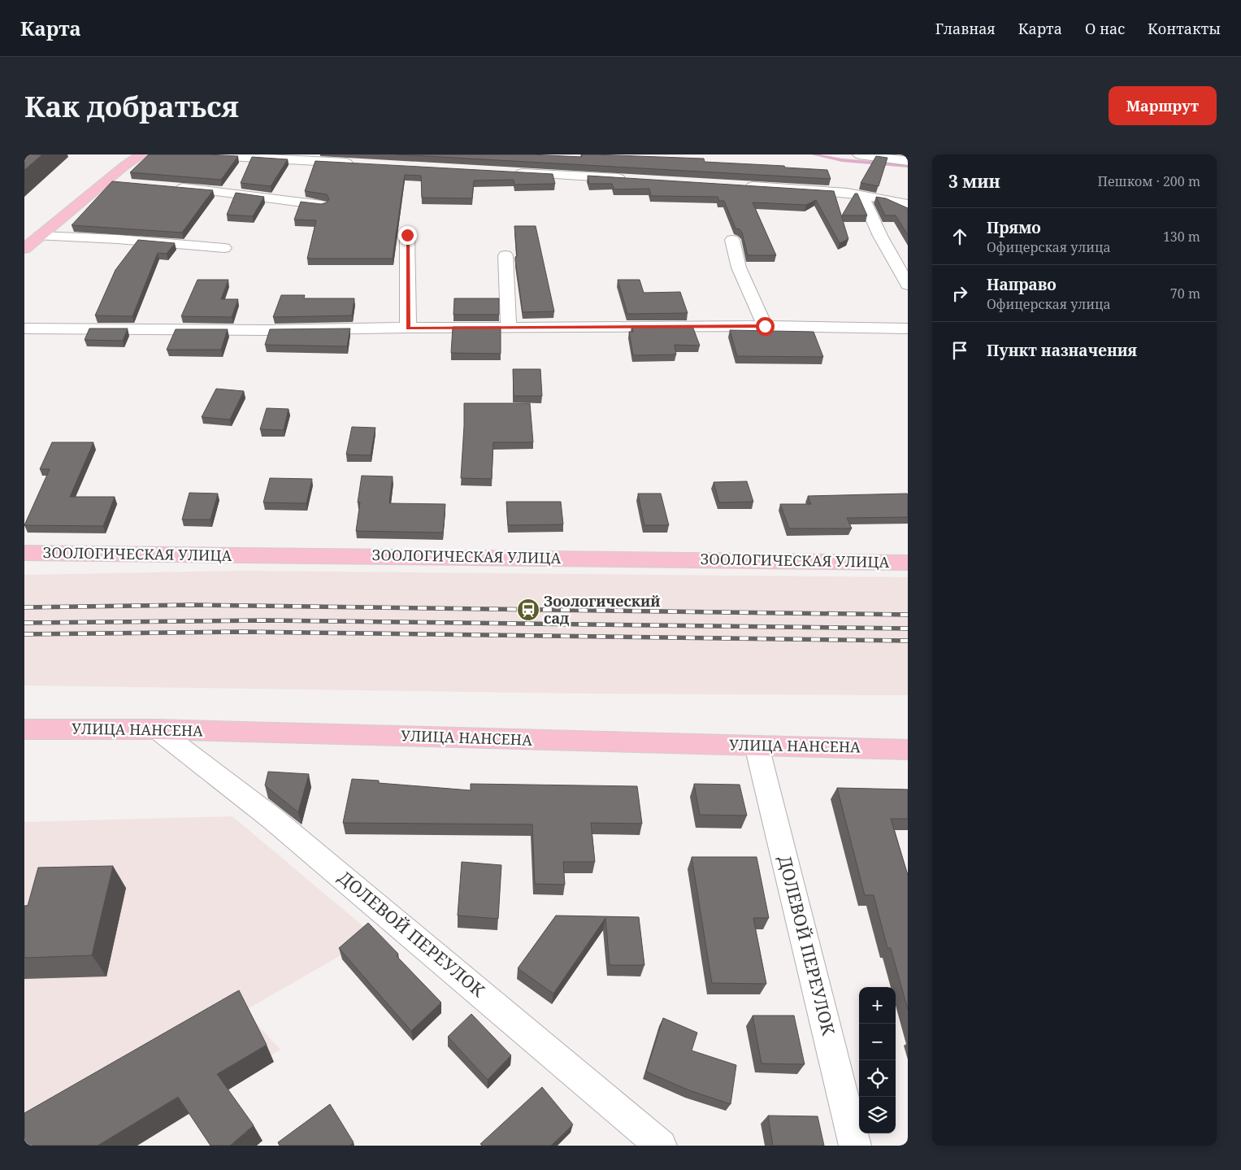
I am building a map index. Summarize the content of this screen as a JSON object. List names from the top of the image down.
{
  "streets": {
    "main road": ["ЗООЛОГИЧЕСКАЯ УЛИЦА", "УЛИЦА НАНСЕНА"],
    "street": ["ДОЛЕВОЙ ПЕРЕУЛОК"]
  },
  "crossings": [
    ["УЛИЦА НАНСЕНА", "ДОЛЕВОЙ ПЕРЕУЛОК"]
  ],
  "places": {
    "station": ["Зоологический сад"]
  },
  "page": {
    "header": "Карта",
    "nav": [
      "Главная",
      "Карта",
      "О нас",
      "Контакты"
    ],
    "buttons": "Маршрут",
    "title": "Как добраться",
    "heading": ["3 мин", "Пешком · 200 m"],
    "list": [
      ["Прямо", "Офицерская улица", "130 m"],
      ["Направо", "Офицерская улица", "70 m"],
      "Пункт назначения"
    ],
    "map_buttons": ["+", "−"]
  }
}
